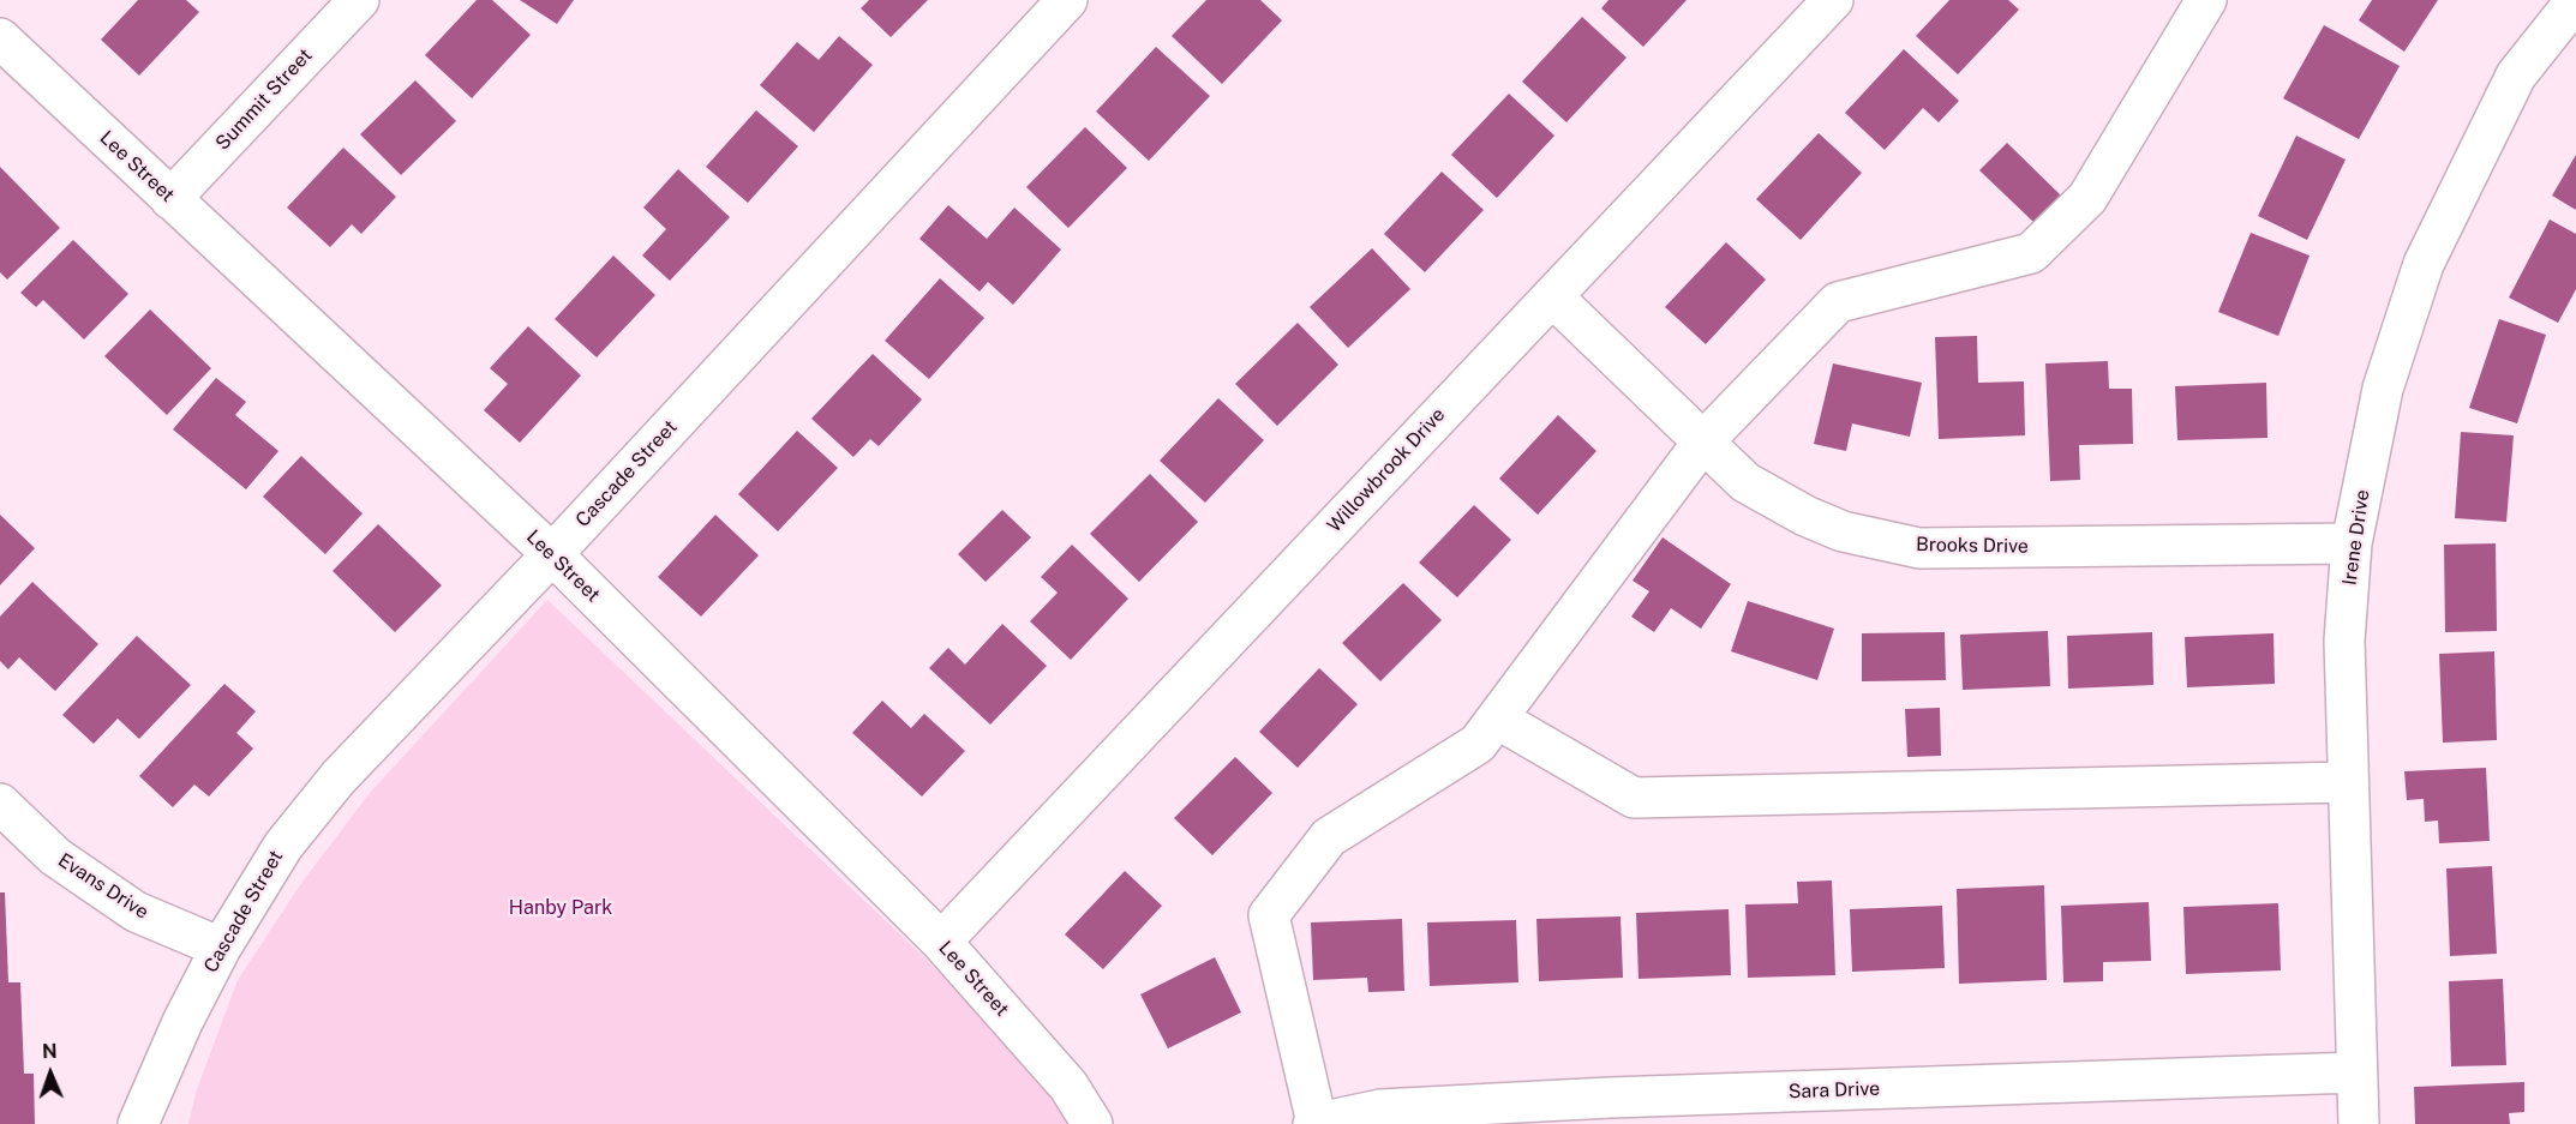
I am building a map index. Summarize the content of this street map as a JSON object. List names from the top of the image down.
{
  "streets": {
    "street": [
      "Summit Street",
      "Lee Street",
      "Willowbrook Drive",
      "Cascade Street",
      "Irene Drive",
      "Brooks Drive",
      "Evans Drive",
      "Sara Drive"
    ]
  },
  "crossings": [
    ["Summit Street", "Lee Street"],
    ["Lee Street", "Willowbrook Drive"],
    ["Lee Street", "Cascade Street"],
    ["Willowbrook Drive", "Brooks Drive"],
    ["Cascade Street", "Evans Drive"],
    ["Irene Drive", "Brooks Drive"],
    ["Irene Drive", "Sara Drive"]
  ],
  "parks": ["Hanby Park"],
  "north": "top"
}
